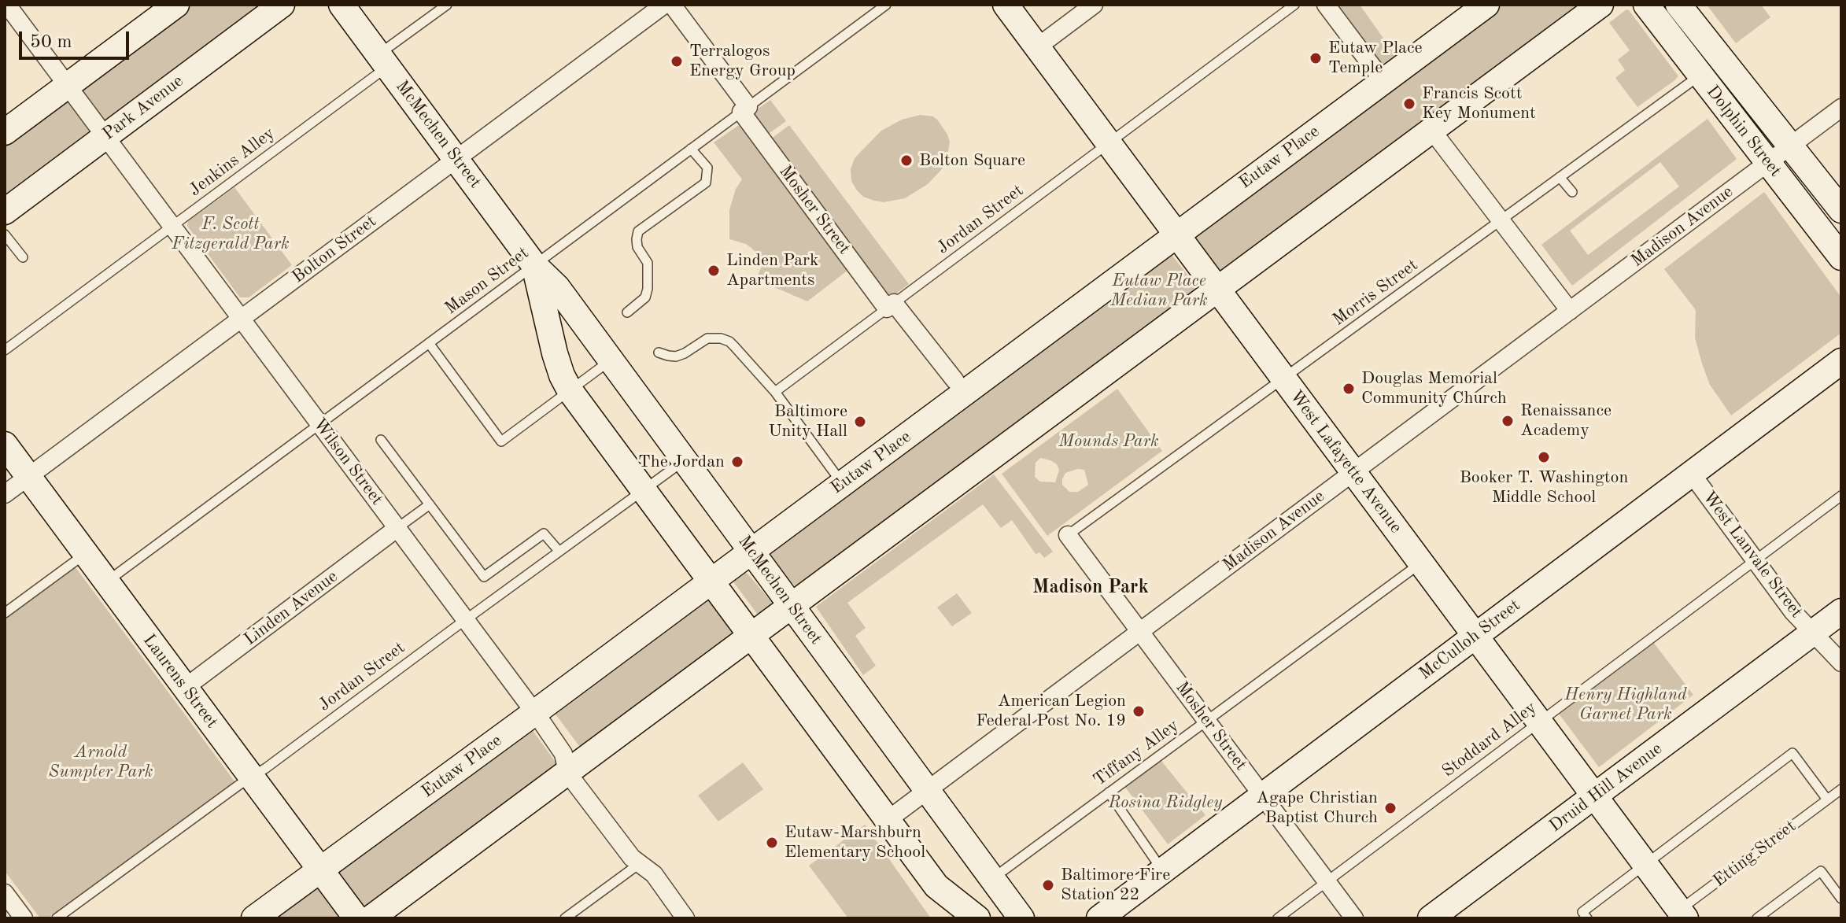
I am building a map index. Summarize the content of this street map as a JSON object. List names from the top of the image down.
{
  "streets": {
    "street": [
      "Park Avenue",
      "Dolphin Street",
      "McMechen Street",
      "Eutaw Place",
      "Mosher Street",
      "Madison Avenue",
      "Bolton Street",
      "Wilson Street",
      "West Lafayette Avenue",
      "West Lanvale Street",
      "Linden Avenue",
      "McCulloh Street",
      "Laurens Street",
      "Druid Hill Avenue"
    ],
    "lane": [
      "Jenkins Alley",
      "Jordan Street",
      "Mason Street",
      "Morris Street",
      "Stoddard Alley",
      "Tiffany Alley",
      "Etting Street"
    ]
  },
  "crossings": [
    ["Park Avenue", "Wilson Street"],
    ["Dolphin Street", "Madison Avenue"],
    ["Dolphin Street", "Morris Street"],
    ["McMechen Street", "Eutaw Place"],
    ["McMechen Street", "Jenkins Alley"],
    ["McMechen Street", "Jordan Street"],
    ["McMechen Street", "Madison Avenue"],
    ["McMechen Street", "Bolton Street"],
    ["McMechen Street", "Mason Street"],
    ["McMechen Street", "Tiffany Alley"],
    ["Eutaw Place", "Wilson Street"],
    ["Eutaw Place", "West Lafayette Avenue"],
    ["Eutaw Place", "Laurens Street"],
    ["Jenkins Alley", "Wilson Street"],
    ["Mosher Street", "Jordan Street"],
    ["Mosher Street", "Madison Avenue"],
    ["Mosher Street", "Mason Street"],
    ["Mosher Street", "Morris Street"],
    ["Mosher Street", "McCulloh Street"],
    ["Mosher Street", "Stoddard Alley"],
    ["Mosher Street", "Tiffany Alley"],
    ["Jordan Street", "Wilson Street"],
    ["Jordan Street", "West Lafayette Avenue"],
    ["Jordan Street", "Laurens Street"],
    ["Madison Avenue", "West Lafayette Avenue"],
    ["Bolton Street", "Wilson Street"],
    ["Bolton Street", "Laurens Street"],
    ["Mason Street", "Wilson Street"],
    ["Mason Street", "Laurens Street"],
    ["Morris Street", "West Lafayette Avenue"],
    ["Wilson Street", "Linden Avenue"],
    ["West Lafayette Avenue", "McCulloh Street"],
    ["West Lafayette Avenue", "Stoddard Alley"],
    ["West Lafayette Avenue", "Tiffany Alley"],
    ["West Lafayette Avenue", "Druid Hill Avenue"],
    ["West Lafayette Avenue", "Etting Street"],
    ["West Lanvale Street", "McCulloh Street"],
    ["West Lanvale Street", "Stoddard Alley"],
    ["West Lanvale Street", "Druid Hill Avenue"],
    ["Linden Avenue", "Laurens Street"]
  ],
  "districts": ["Madison Park"],
  "parks": [
    "F. Scott Fitzgerald Park",
    "Eutaw Place Median Park",
    "Mounds Park",
    "Henry Highland Garnet Park",
    "Arnold Sumpter Park",
    "Rosina Ridgley"
  ],
  "places": [
    "Eutaw Place Temple",
    "Terralogos Energy Group",
    "Francis Scott Key Monument",
    "Bolton Square",
    "Linden Park Apartments",
    "Douglas Memorial Community Church",
    "Renaissance Academy",
    "Baltimore Unity Hall",
    "Booker T. Washington Middle School",
    "The Jordan",
    "American Legion Federal Post No. 19",
    "Agape Christian Baptist Church",
    "Eutaw-Marshburn Elementary School",
    "Baltimore Fire Station 22"
  ],
  "scale_bar": "50 m"
}
